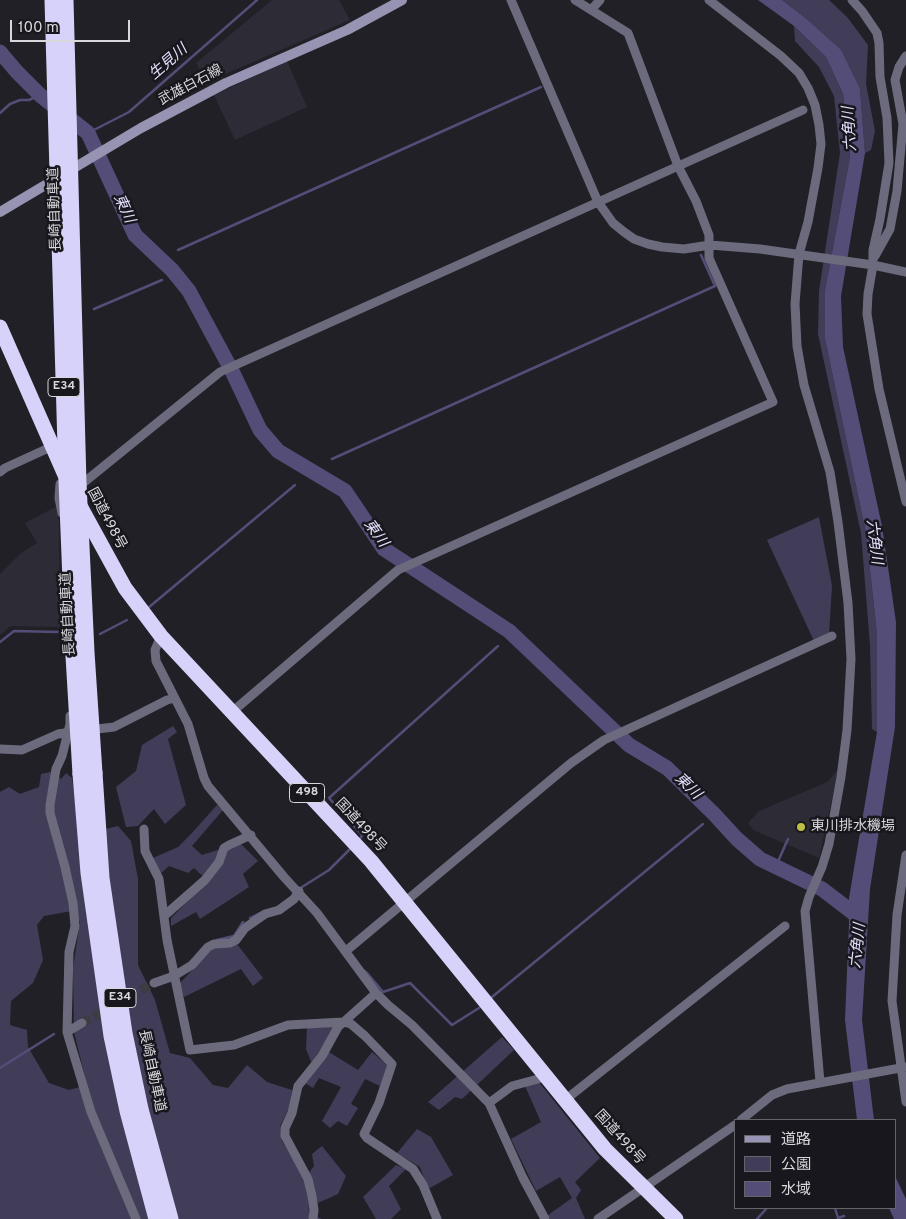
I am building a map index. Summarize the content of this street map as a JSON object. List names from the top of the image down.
{
  "streets": {
    "highway": [
      "長崎自動車道",
      "E34",
      "国道498号",
      "498"
    ],
    "main road": ["武雄白石線"]
  },
  "water": ["生見川", "六角川", "東川"],
  "places": ["東川排水機場"],
  "legend": ["道路", "公園", "水域"],
  "scale_bar": "100 m"
}
